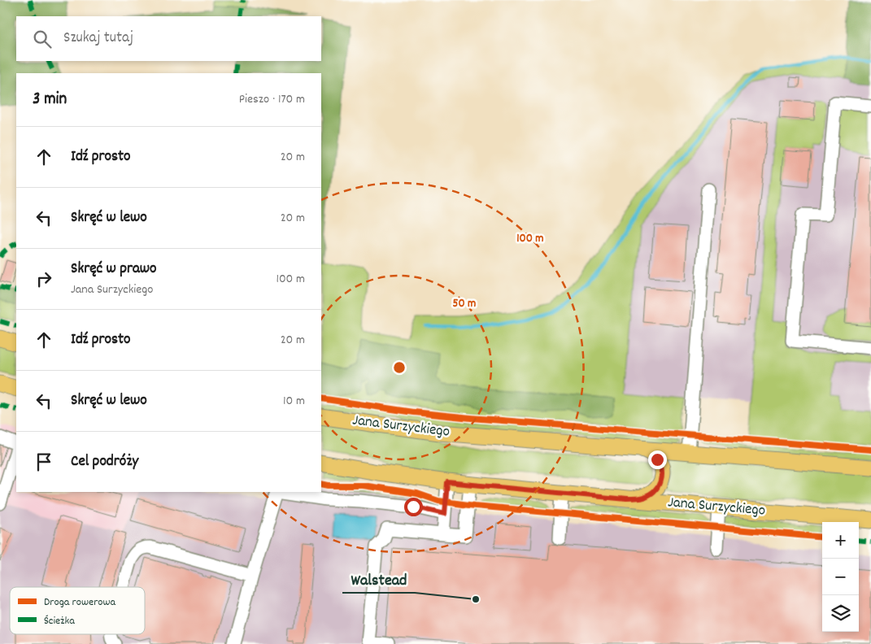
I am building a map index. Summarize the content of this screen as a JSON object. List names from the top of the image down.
{
  "streets": {
    "main road": ["Jana Surzyckiego"]
  },
  "places": ["Walstead"],
  "legend": ["Droga rowerowa", "Ścieżka"],
  "page": {
    "search": "Szukaj tutaj",
    "heading": ["3 min", "Pieszo · 170 m"],
    "list": [
      ["Idź prosto", "20 m"],
      ["Skręć w lewo", "20 m"],
      ["Skręć w prawo", "Jana Surzyckiego", "100 m"],
      ["Idź prosto", "20 m"],
      ["Skręć w lewo", "10 m"],
      "Cel podróży"
    ],
    "map_buttons": ["+", "−"]
  },
  "rings": ["100 m", "50 m"]
}
